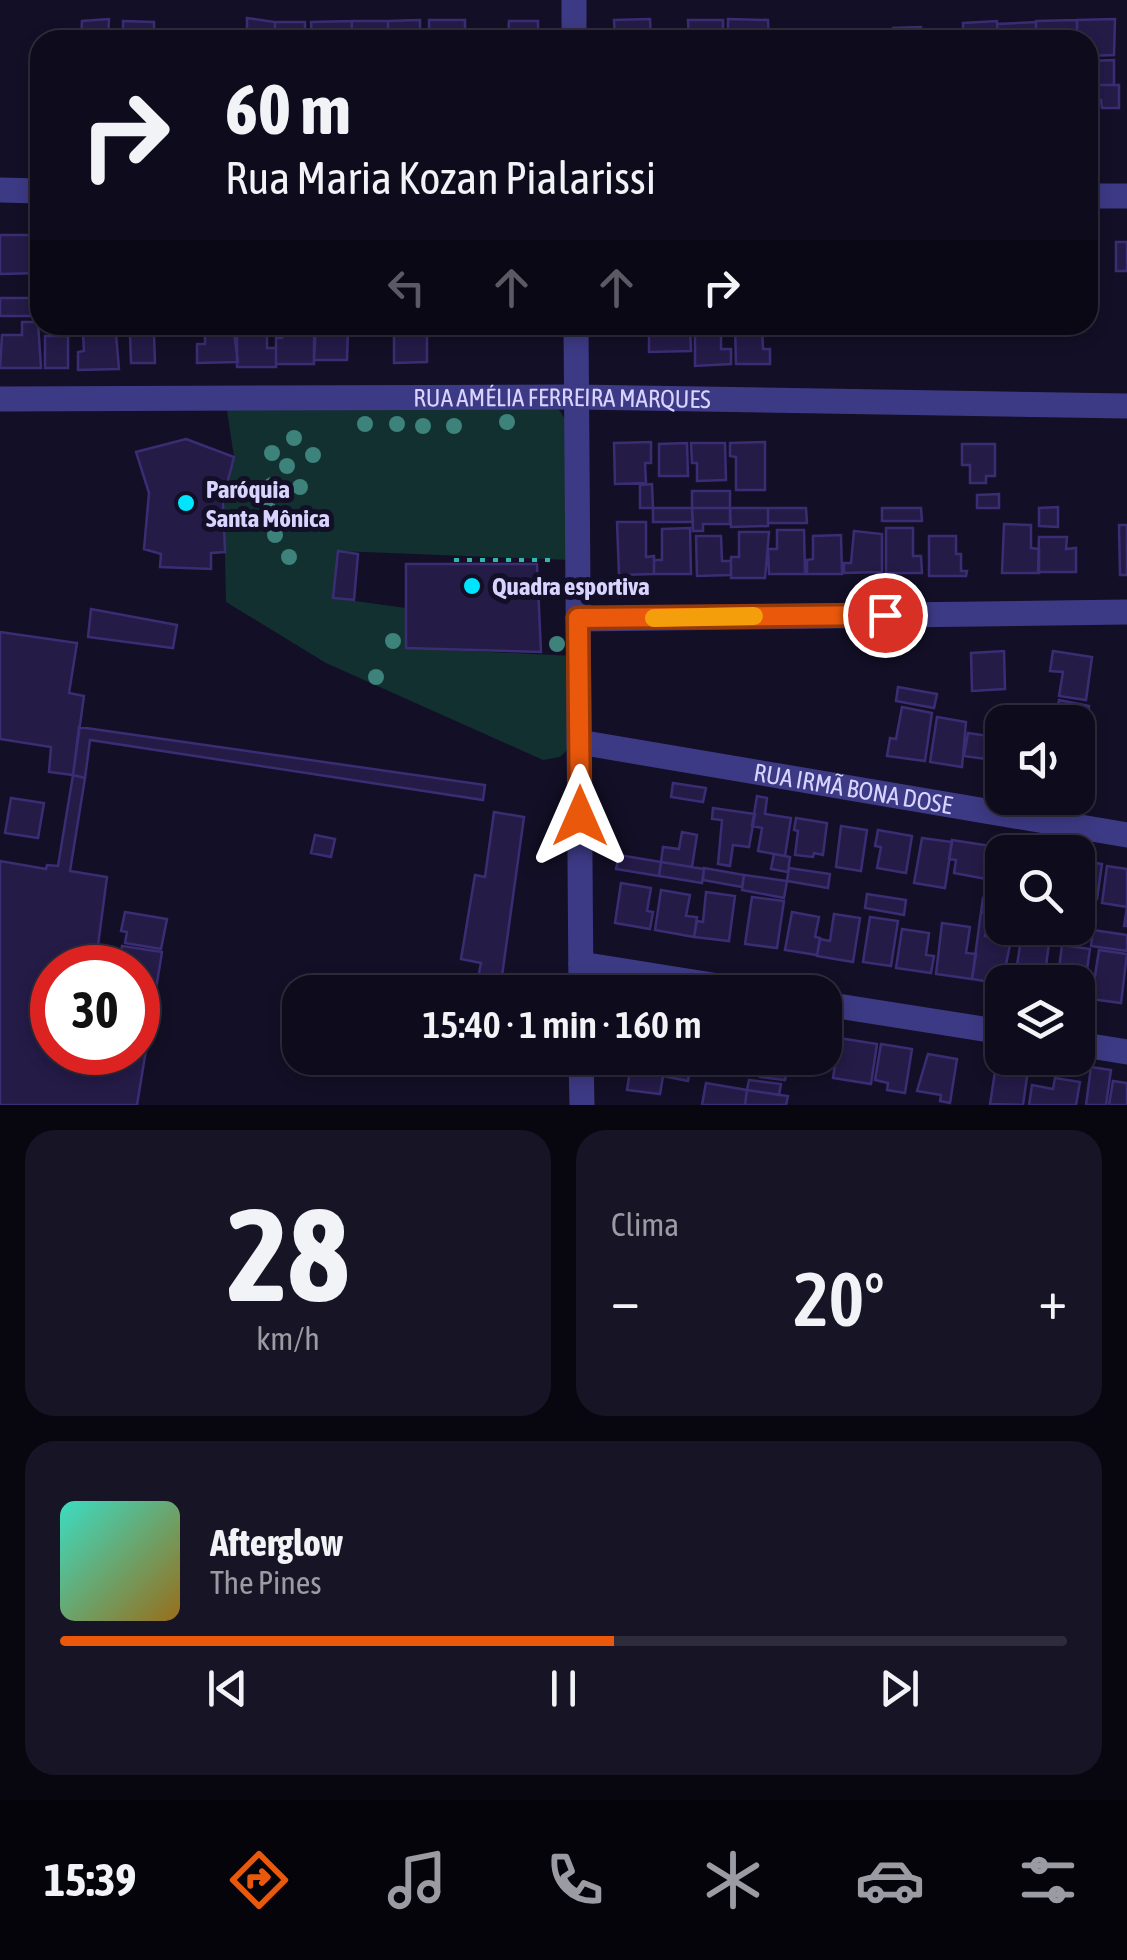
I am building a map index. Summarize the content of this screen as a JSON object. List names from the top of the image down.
{
  "streets": {
    "street": ["RUA AMÉLIA FERREIRA MARQUES", "RUA IRMÃ BONA DOSE"]
  },
  "places": ["Paróquia Santa Mônica", "Quadra esportiva"],
  "page": {
    "turn": ["60 m", "Rua Maria Kozan Pialarissi"],
    "limit": "30",
    "trip": "15:40 · 1 min · 160 m",
    "tile": [
      ["28", "km/h"],
      "Clima"
    ],
    "heat": ["−", "20°", "+"],
    "song": ["Afterglow", "The Pines"],
    "tabs": "15:39"
  }
}
